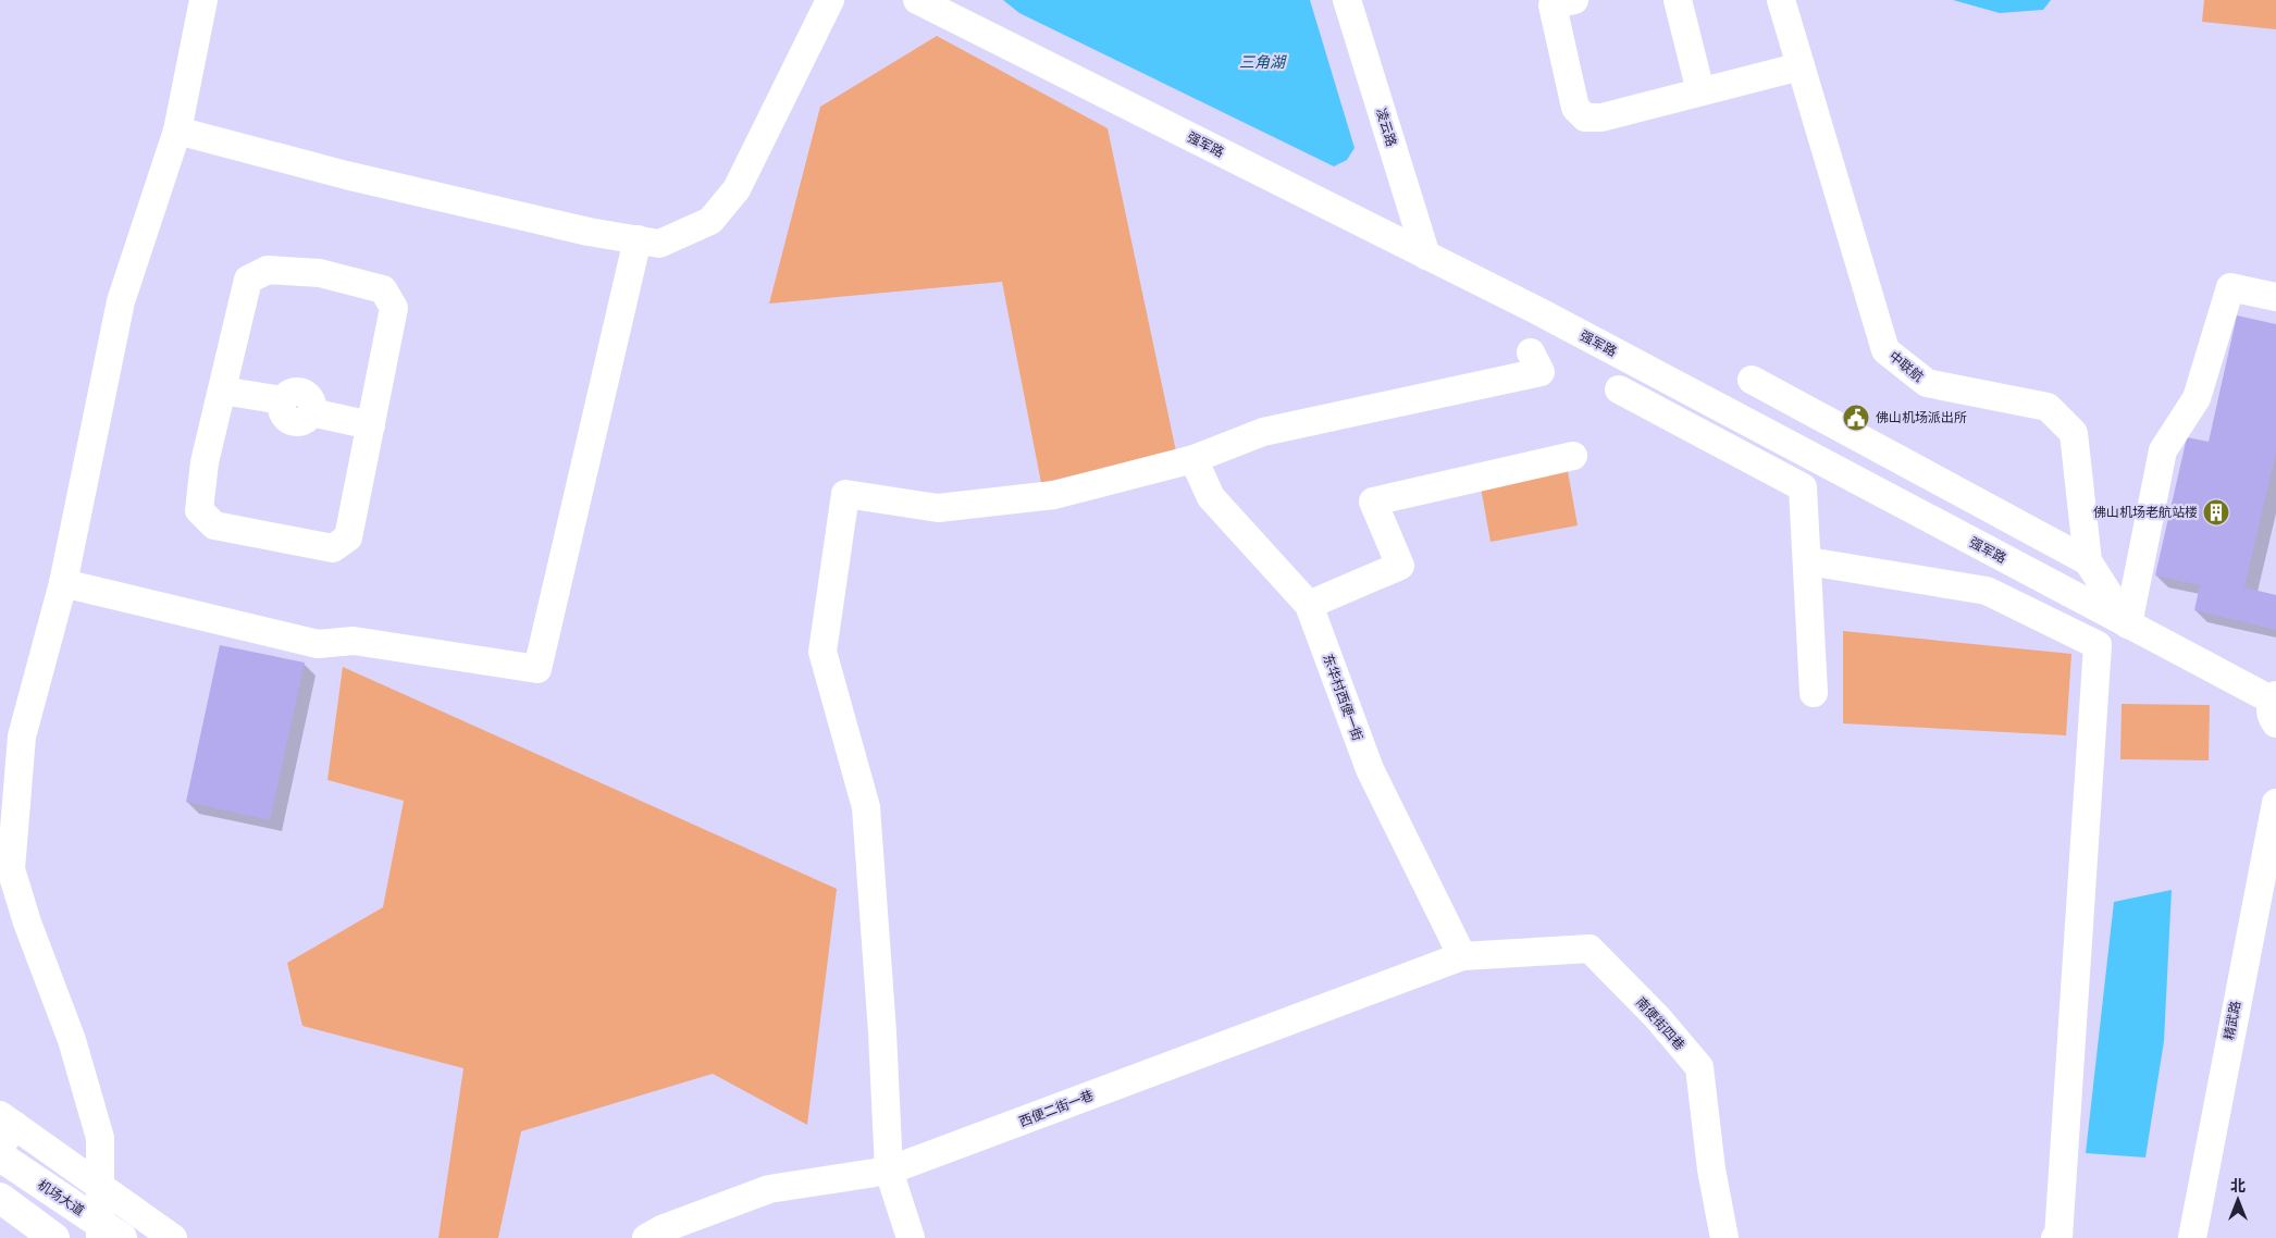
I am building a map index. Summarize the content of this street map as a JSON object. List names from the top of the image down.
{
  "streets": {
    "main road": ["机场大道"],
    "street": [
      "凌云路",
      "强军路",
      "中联航",
      "东华村西便一街",
      "精武路",
      "南便街四巷",
      "西便二街一巷"
    ]
  },
  "crossings": [
    ["凌云路", "强军路"],
    ["强军路", "中联航"],
    ["东华村西便一街", "南便街四巷"],
    ["东华村西便一街", "西便二街一巷"],
    ["南便街四巷", "西便二街一巷"]
  ],
  "water": ["三角湖"],
  "places": {
    "public building": ["佛山机场派出所"],
    "building": ["佛山机场老航站楼"]
  },
  "north": "top"
}
